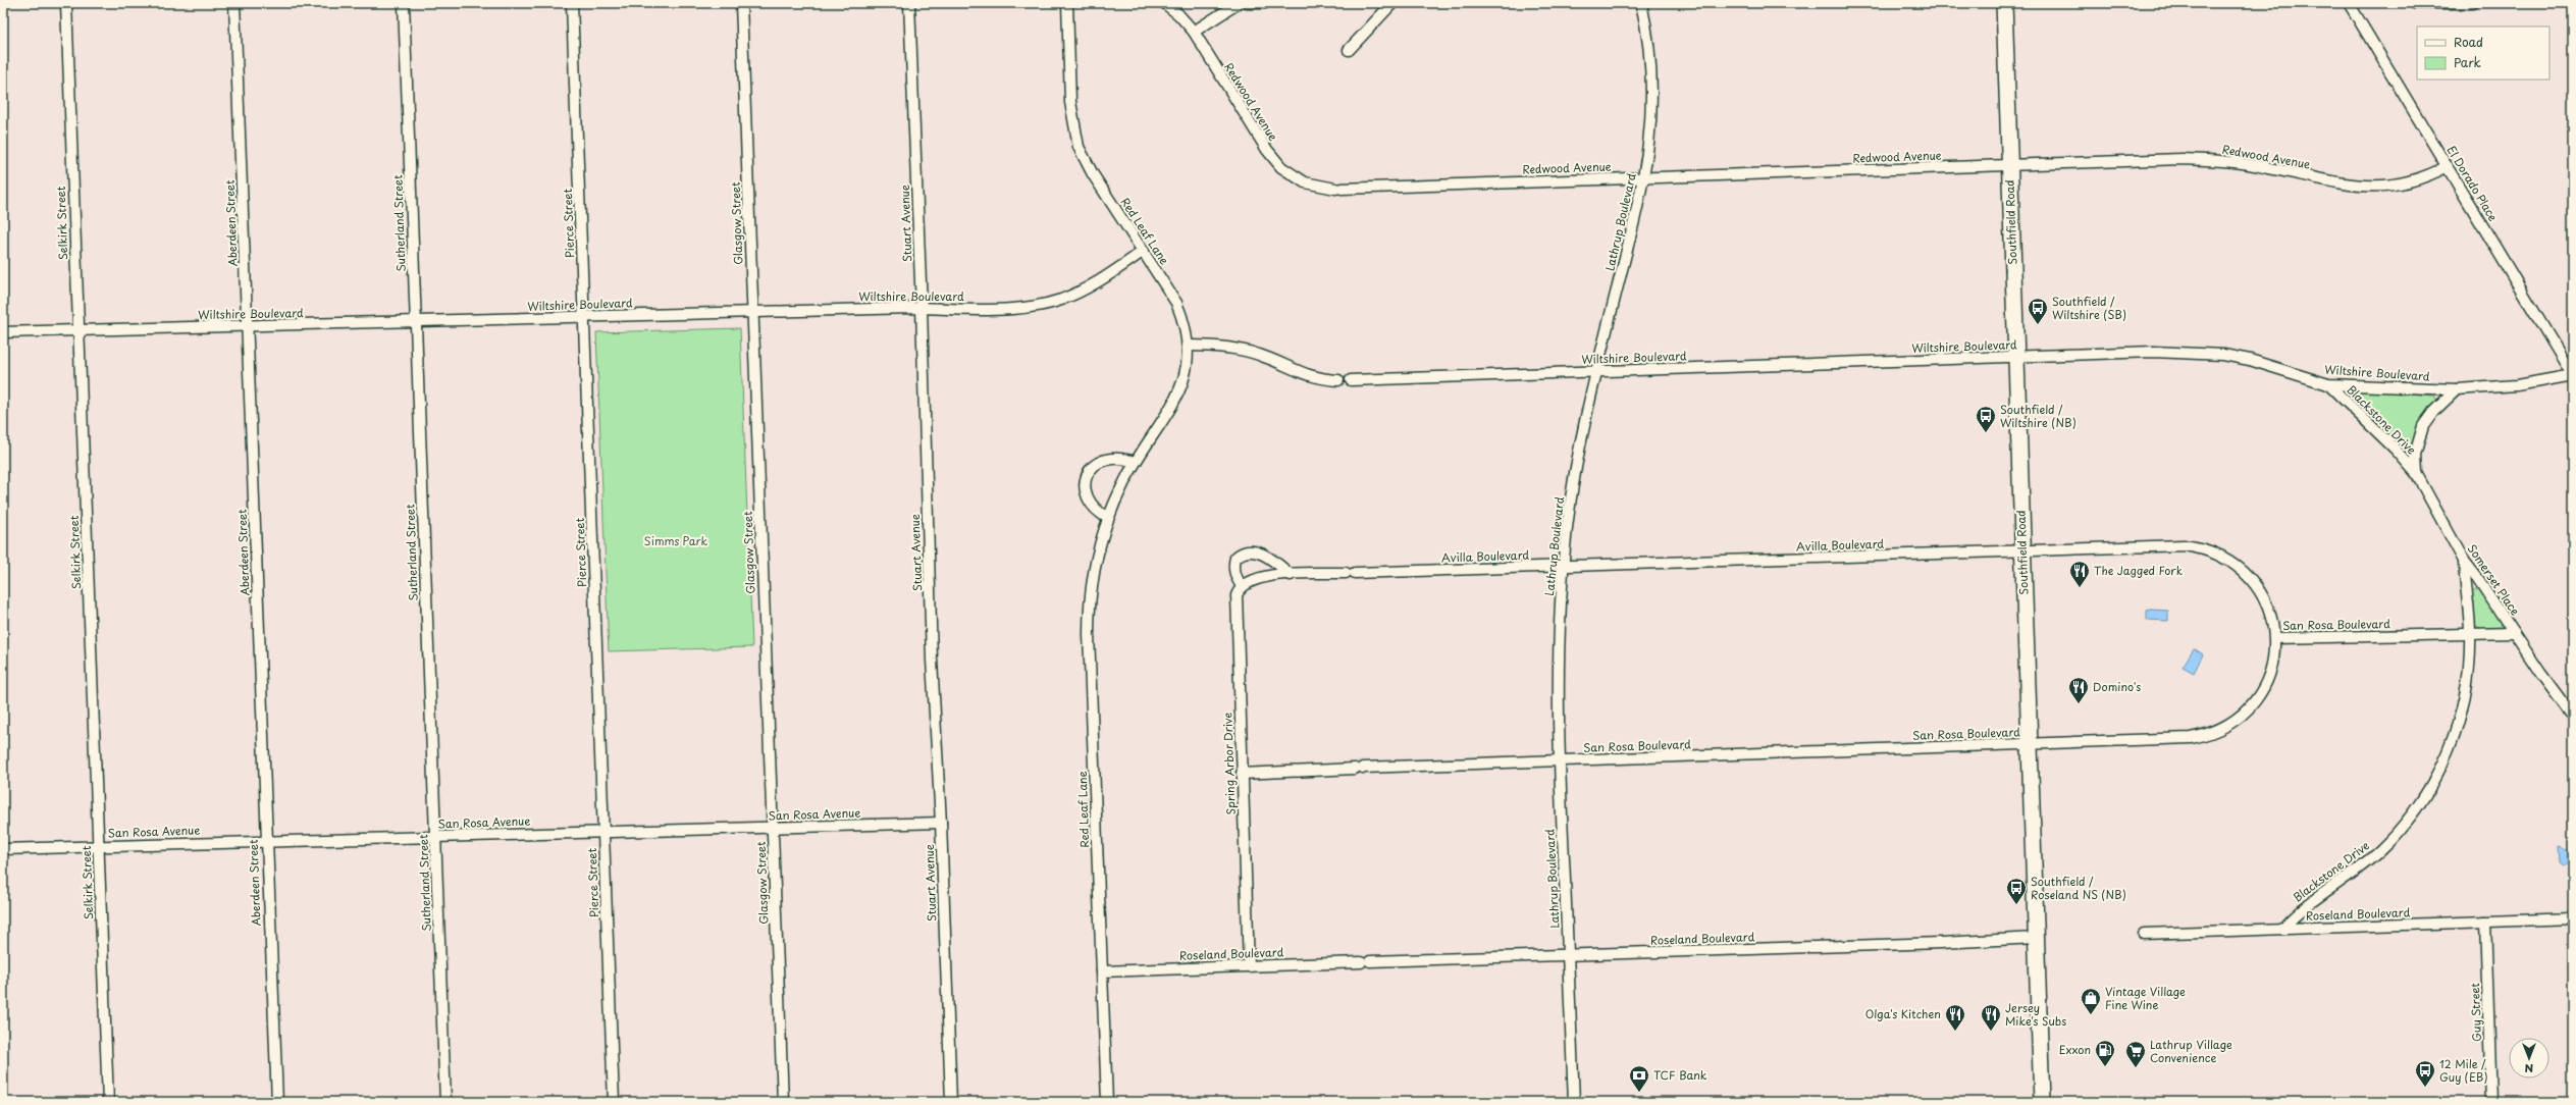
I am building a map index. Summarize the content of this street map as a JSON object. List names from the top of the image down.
{
  "streets": {
    "main road": ["Southfield Road"],
    "street": [
      "Redwood Avenue",
      "El Dorado Place",
      "Lathrup Boulevard",
      "Selkirk Street",
      "Aberdeen Street",
      "Sutherland Street",
      "Pierce Street",
      "Glasgow Street",
      "Stuart Avenue",
      "Red Leaf Lane",
      "Wiltshire Boulevard",
      "Blackstone Drive",
      "Avilla Boulevard",
      "Somerset Place",
      "San Rosa Boulevard",
      "Spring Arbor Drive",
      "San Rosa Avenue",
      "Roseland Boulevard",
      "Guy Street"
    ]
  },
  "crossings": [
    ["Redwood Avenue", "El Dorado Place"],
    ["Redwood Avenue", "Lathrup Boulevard"],
    ["Redwood Avenue", "Southfield Road"],
    ["El Dorado Place", "Wiltshire Boulevard"],
    ["Lathrup Boulevard", "Wiltshire Boulevard"],
    ["Lathrup Boulevard", "Avilla Boulevard"],
    ["Lathrup Boulevard", "San Rosa Boulevard"],
    ["Lathrup Boulevard", "Roseland Boulevard"],
    ["Southfield Road", "Wiltshire Boulevard"],
    ["Southfield Road", "Avilla Boulevard"],
    ["Southfield Road", "San Rosa Boulevard"],
    ["Southfield Road", "Roseland Boulevard"],
    ["Selkirk Street", "Wiltshire Boulevard"],
    ["Selkirk Street", "San Rosa Avenue"],
    ["Aberdeen Street", "Wiltshire Boulevard"],
    ["Aberdeen Street", "San Rosa Avenue"],
    ["Sutherland Street", "Wiltshire Boulevard"],
    ["Sutherland Street", "San Rosa Avenue"],
    ["Pierce Street", "Wiltshire Boulevard"],
    ["Pierce Street", "San Rosa Avenue"],
    ["Glasgow Street", "Wiltshire Boulevard"],
    ["Glasgow Street", "San Rosa Avenue"],
    ["Stuart Avenue", "Wiltshire Boulevard"],
    ["Stuart Avenue", "San Rosa Avenue"],
    ["Red Leaf Lane", "Wiltshire Boulevard"],
    ["Red Leaf Lane", "Roseland Boulevard"],
    ["Wiltshire Boulevard", "Blackstone Drive"],
    ["Wiltshire Boulevard", "Somerset Place"],
    ["Blackstone Drive", "Somerset Place"],
    ["Blackstone Drive", "San Rosa Boulevard"],
    ["Blackstone Drive", "Roseland Boulevard"],
    ["Avilla Boulevard", "San Rosa Boulevard"],
    ["Avilla Boulevard", "Spring Arbor Drive"],
    ["Somerset Place", "San Rosa Boulevard"],
    ["San Rosa Boulevard", "Spring Arbor Drive"],
    ["Spring Arbor Drive", "Roseland Boulevard"],
    ["Roseland Boulevard", "Guy Street"]
  ],
  "parks": ["Simms Park"],
  "places": {
    "bus stop": [
      "Southfield / Wiltshire (SB)",
      "Southfield / Wiltshire (NB)",
      "Southfield / Roseland NS (NB)",
      "12 Mile / Guy (EB)"
    ],
    "restaurant": [
      "The Jagged Fork",
      "Domino's",
      "Olga's Kitchen",
      "Jersey Mike's Subs"
    ],
    "shop": ["Vintage Village Fine Wine"],
    "fuel station": ["Exxon"],
    "supermarket": ["Lathrup Village Convenience"],
    "bank": ["TCF Bank"]
  },
  "legend": ["Road", "Park"],
  "north": "bottom"
}
